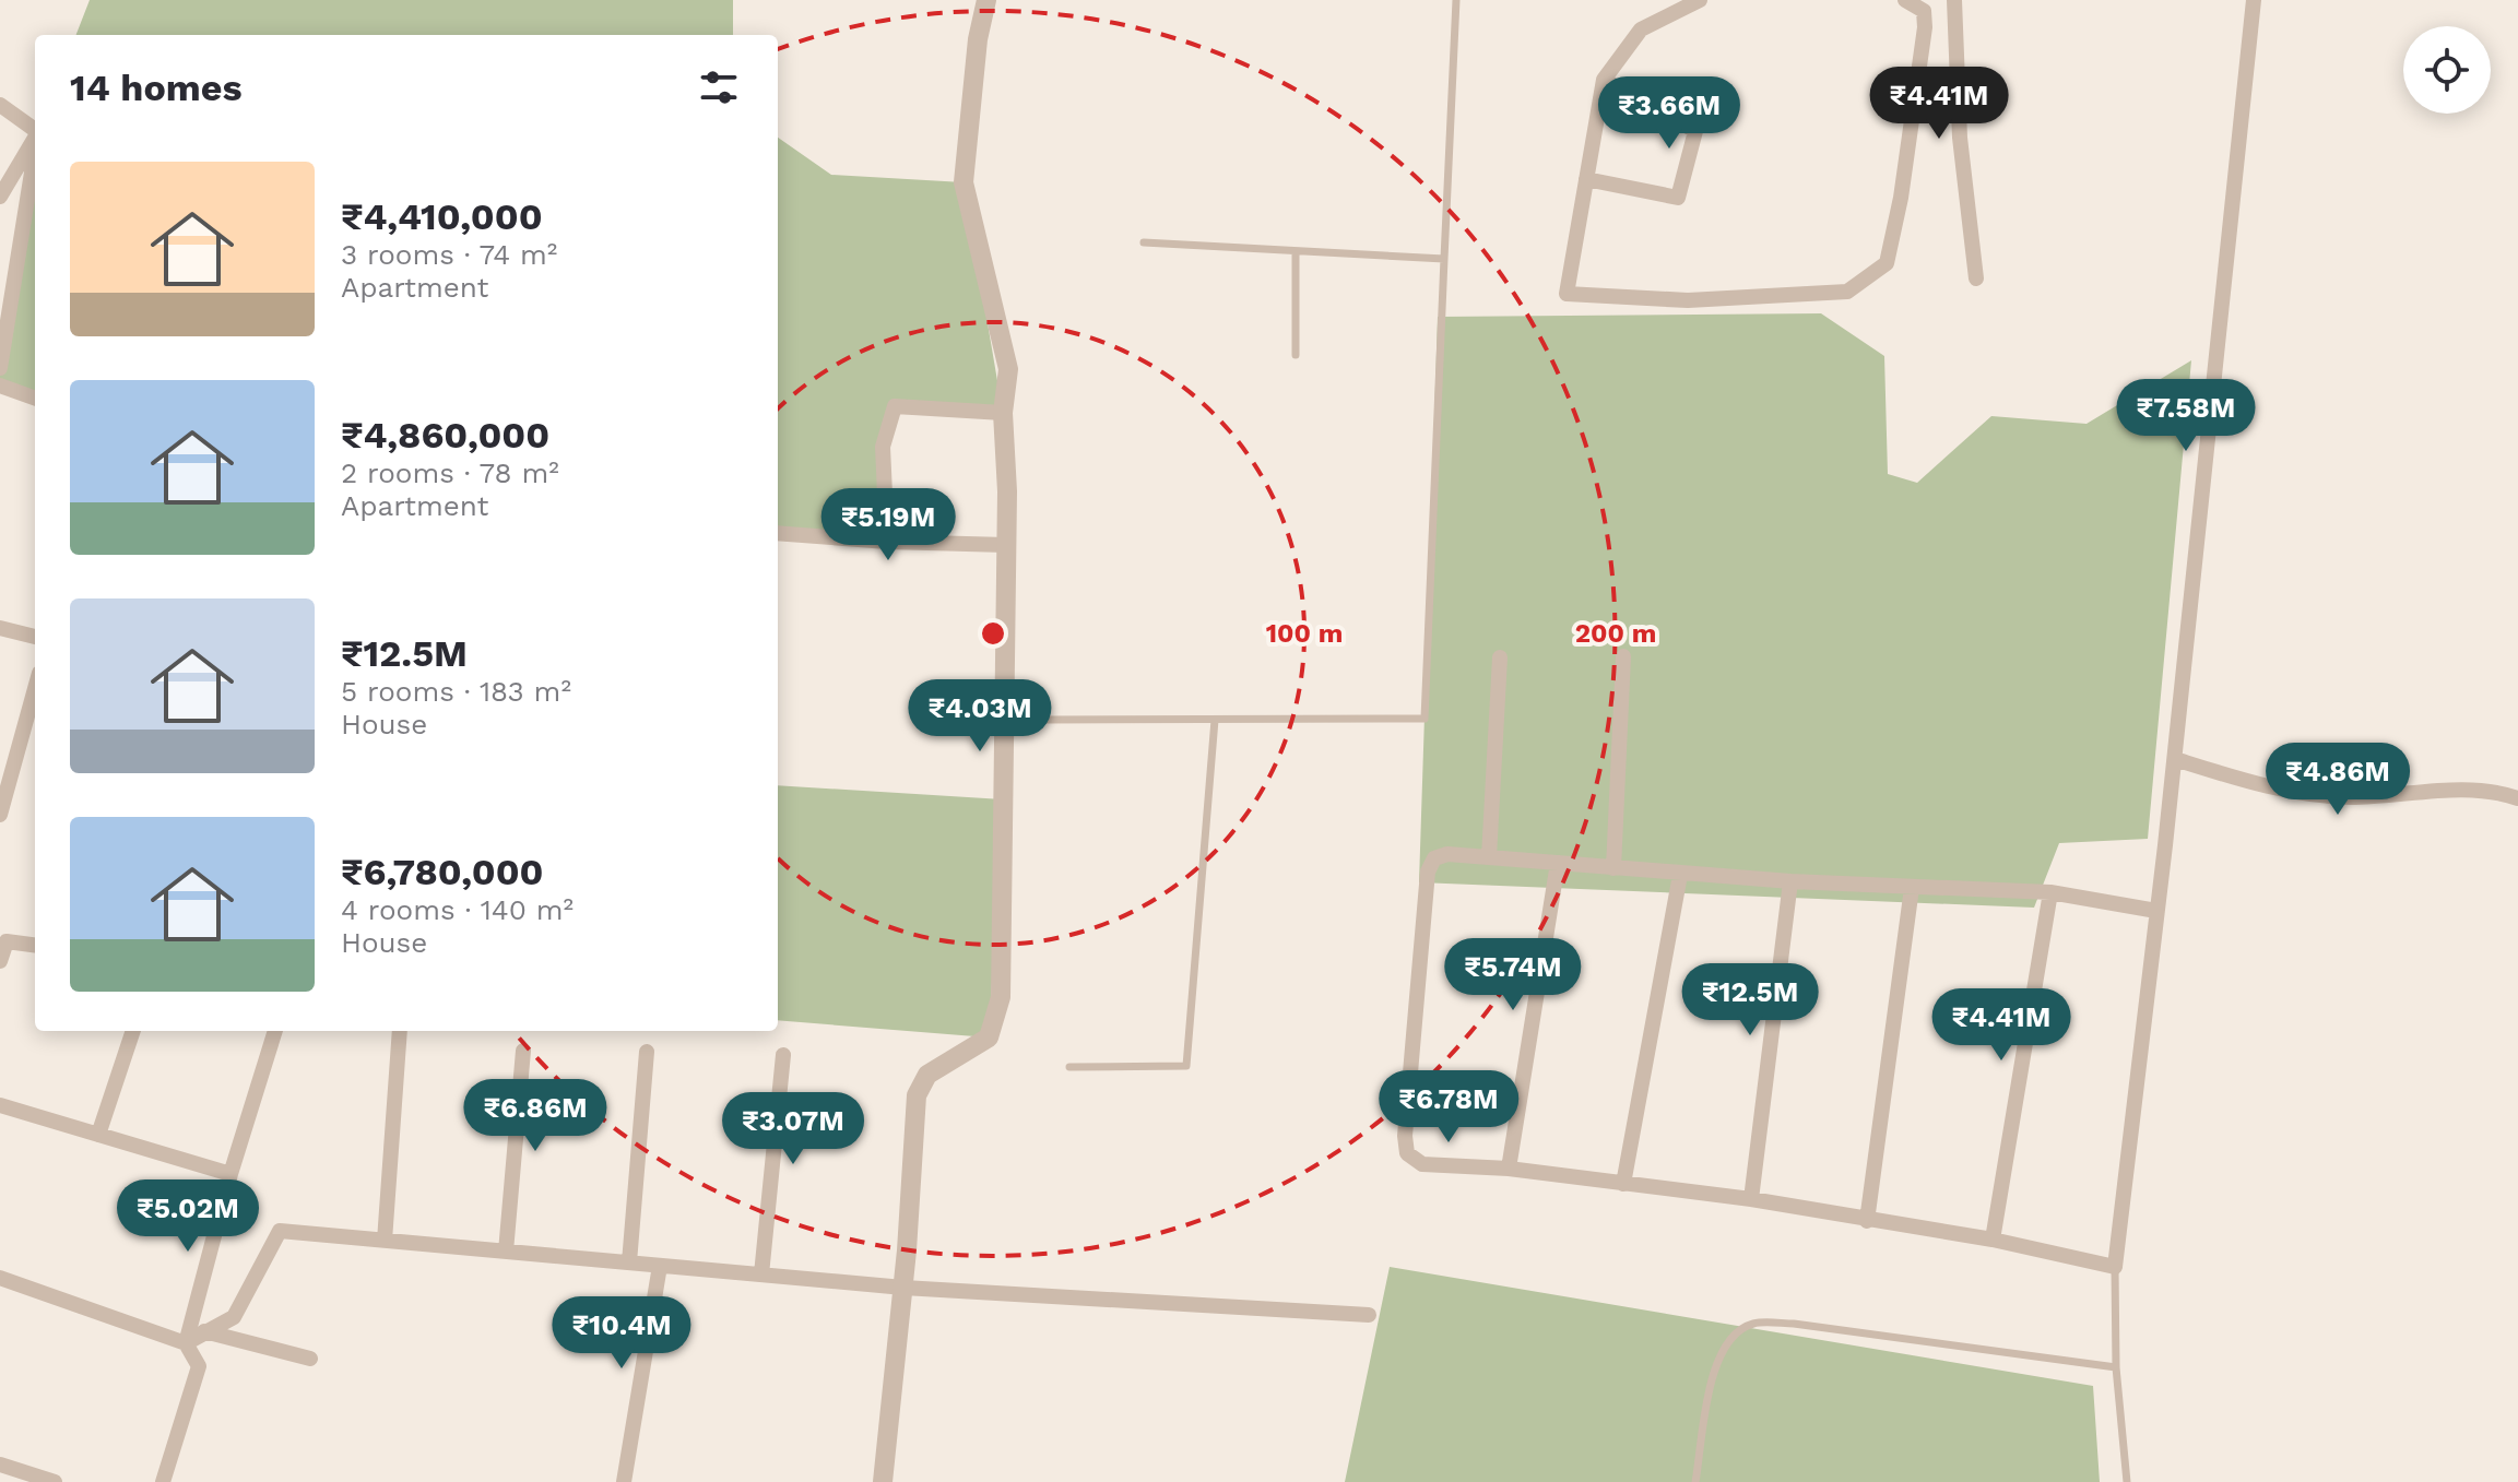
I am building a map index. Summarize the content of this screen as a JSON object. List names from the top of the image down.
{
  "page": {
    "heading": "14 homes",
    "price": [
      "₹4.41M",
      "₹3.66M",
      "₹7.58M",
      "₹5.19M",
      "₹4.03M",
      "₹4.86M",
      "₹5.74M",
      "₹12.5M",
      "₹4.41M",
      "₹6.78M",
      "₹6.86M",
      "₹3.07M",
      "₹5.02M",
      "₹10.4M"
    ],
    "list": [
      {
        "name": "₹4,410,000",
        "note": "3 rooms · 74 m² · Apartment"
      },
      {
        "name": "₹4,860,000",
        "note": "2 rooms · 78 m² · Apartment"
      },
      {
        "name": "₹12.5M",
        "note": "5 rooms · 183 m² · House"
      },
      {
        "name": "₹6,780,000",
        "note": "4 rooms · 140 m² · House"
      }
    ]
  },
  "rings": ["100 m", "200 m"]
}
